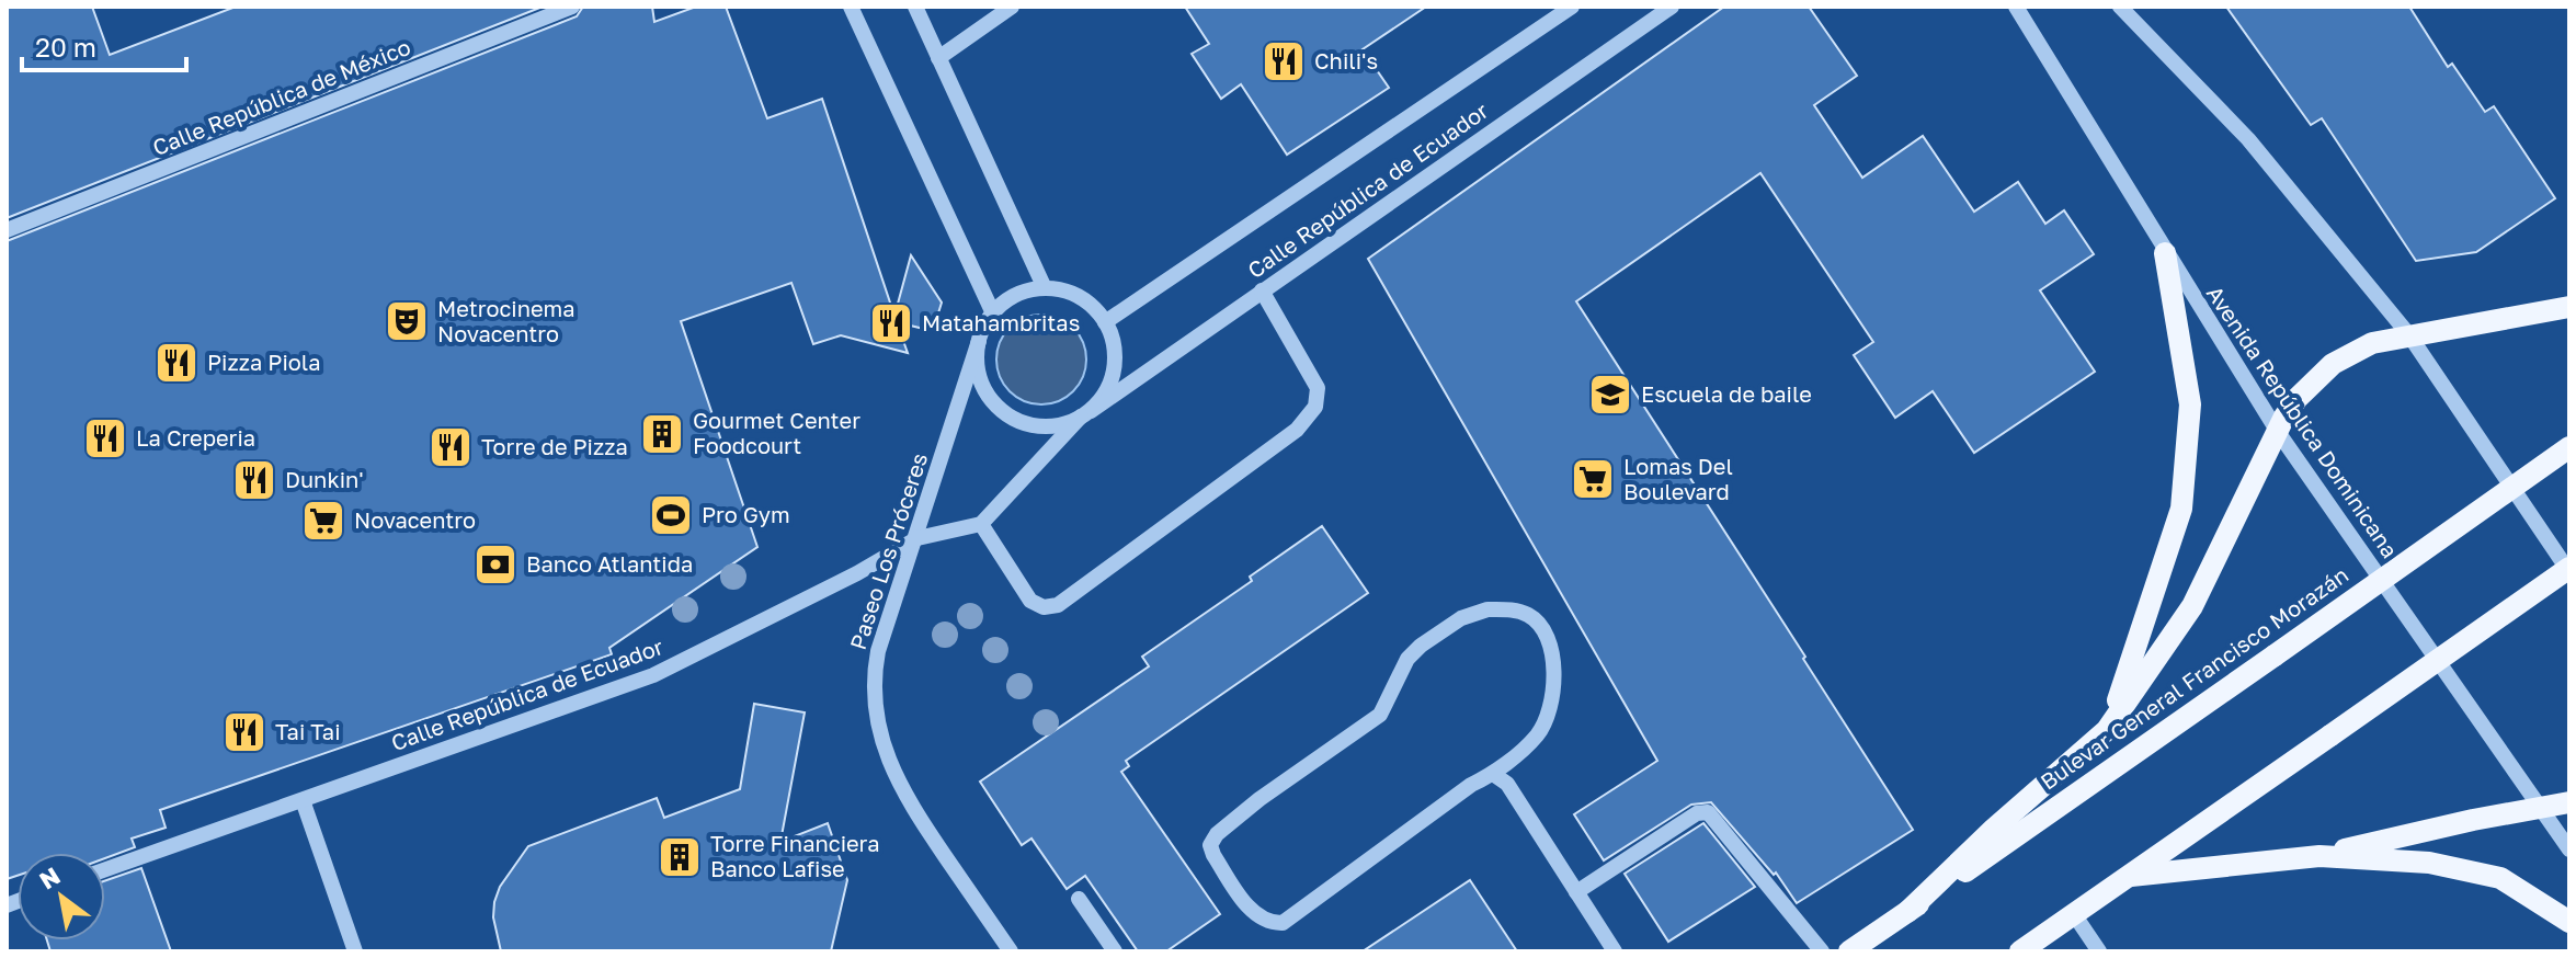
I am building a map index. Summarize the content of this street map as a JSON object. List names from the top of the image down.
{
  "streets": {
    "main road": ["Bulevar General Francisco Morazán"],
    "street": [
      "Calle República de México",
      "Calle República de Ecuador",
      "Avenida República Dominicana",
      "Paseo Los Próceres"
    ]
  },
  "crossings": [
    ["Calle República de Ecuador", "Paseo Los Próceres"]
  ],
  "places": {
    "restaurant": [
      "Chili's",
      "Matahambritas",
      "Pizza Piola",
      "La Creperia",
      "Torre de Pizza",
      "Dunkin'",
      "Tai Tai"
    ],
    "theatre": ["Metrocinema Novacentro"],
    "school or university": ["Escuela de baile"],
    "building": ["Gourmet Center Foodcourt", "Torre Financiera Banco Lafise"],
    "supermarket": ["Lomas Del Boulevard", "Novacentro"],
    "sports": ["Pro Gym"],
    "bank": ["Banco Atlantida"]
  },
  "scale_bar": "20 m",
  "north": "top left"
}
